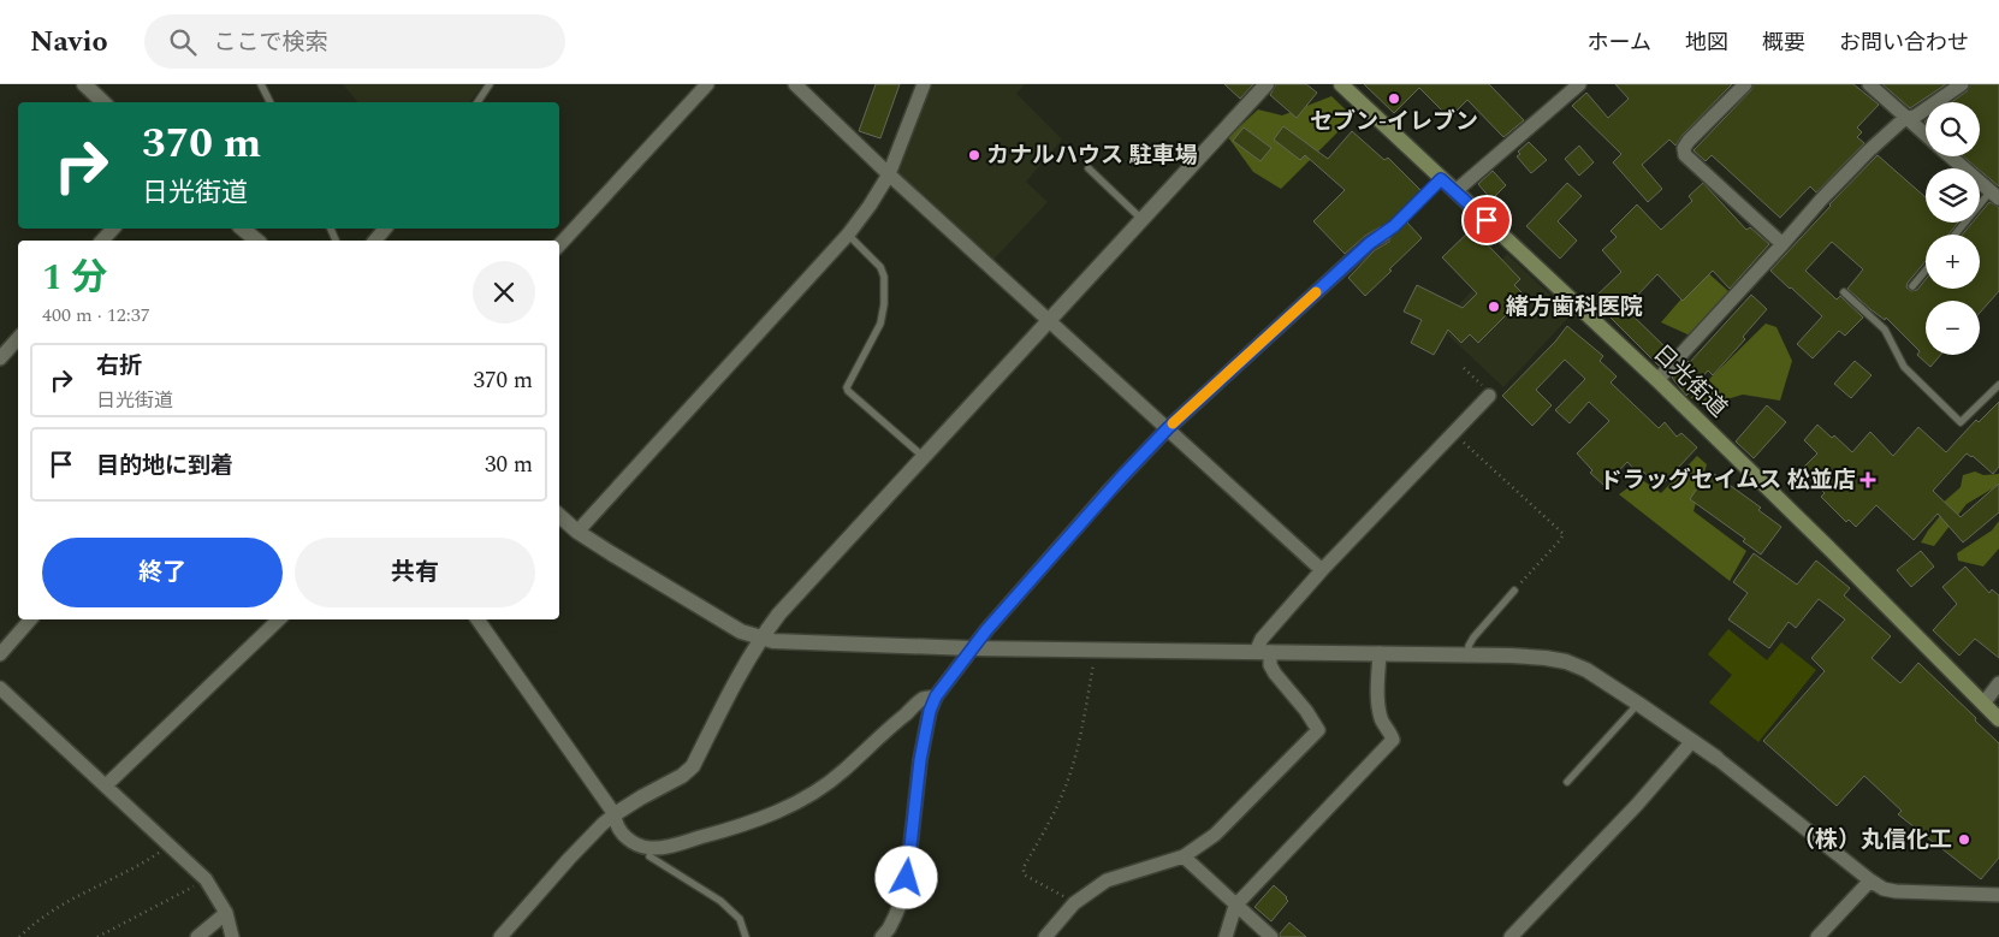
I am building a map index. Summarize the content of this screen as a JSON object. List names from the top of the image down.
{
  "streets": {
    "main road": ["日光街道"]
  },
  "places": {
    "other": [
      "セブン-イレブン",
      "カナルハウス 駐車場",
      "緒方歯科医院",
      "（株）丸信化工"
    ],
    "health": ["ドラッグセイムス 松並店"]
  },
  "page": {
    "header": "Navio",
    "search": "ここで検索",
    "nav": [
      "ホーム",
      "地図",
      "概要",
      "お問い合わせ"
    ],
    "map_buttons": ["+", "−"],
    "turn": ["370 m", "日光街道"],
    "heading": ["1 分", "400 m · 12:37"],
    "list": [
      {
        "name": "右折",
        "note": "日光街道",
        "value": "370 m"
      },
      {
        "name": "目的地に到着",
        "value": "30 m"
      }
    ],
    "buttons": ["終了", "共有"]
  }
}
